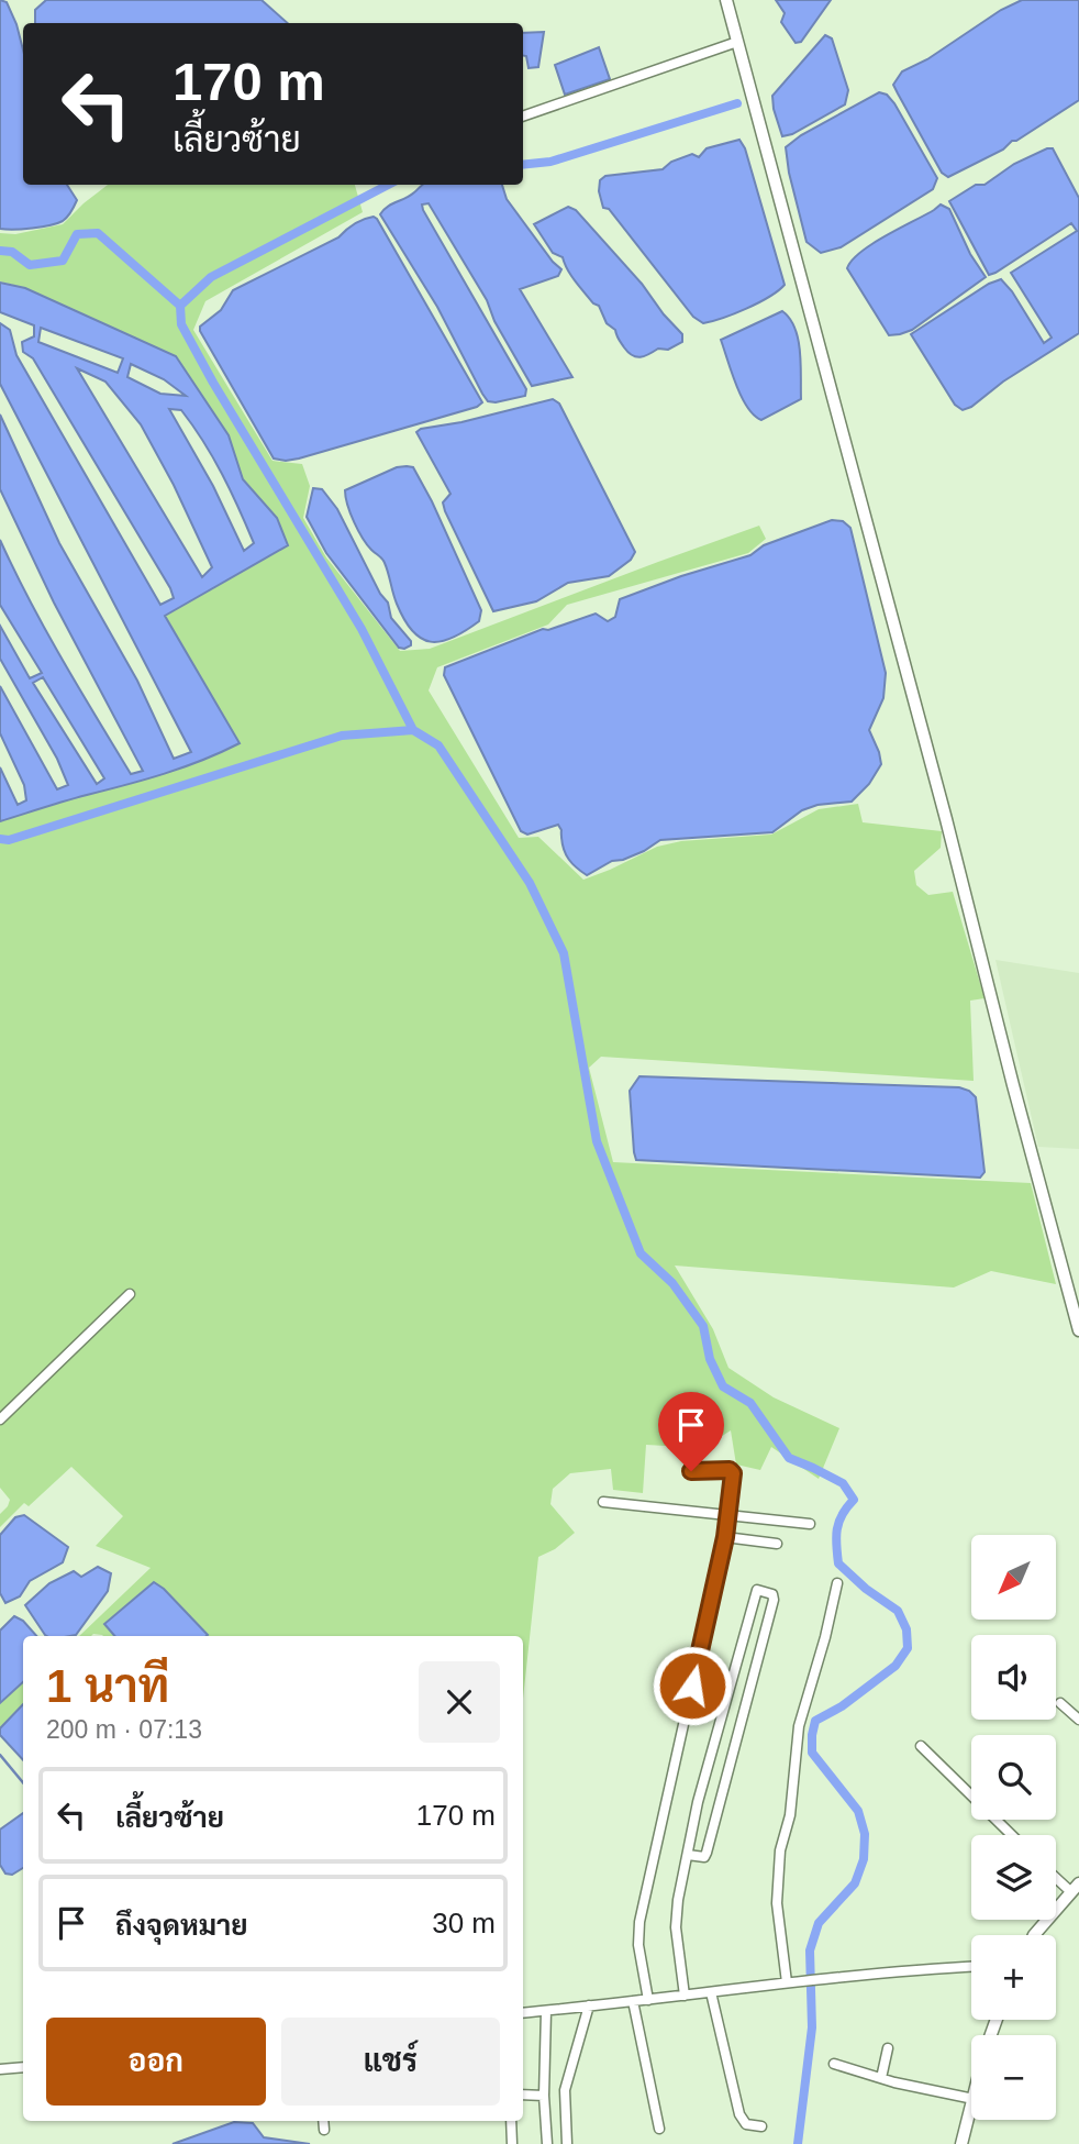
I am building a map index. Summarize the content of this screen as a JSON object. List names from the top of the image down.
{
  "north": "bottom left",
  "page": {
    "turn": ["170 m", "เลี้ยวซ้าย"],
    "map_buttons": ["+", "−"],
    "heading": ["1 นาที", "200 m · 07:13"],
    "list": [
      {
        "name": "เลี้ยวซ้าย",
        "value": "170 m"
      },
      {
        "name": "ถึงจุดหมาย",
        "value": "30 m"
      }
    ],
    "buttons": ["ออก", "แชร์"]
  }
}
